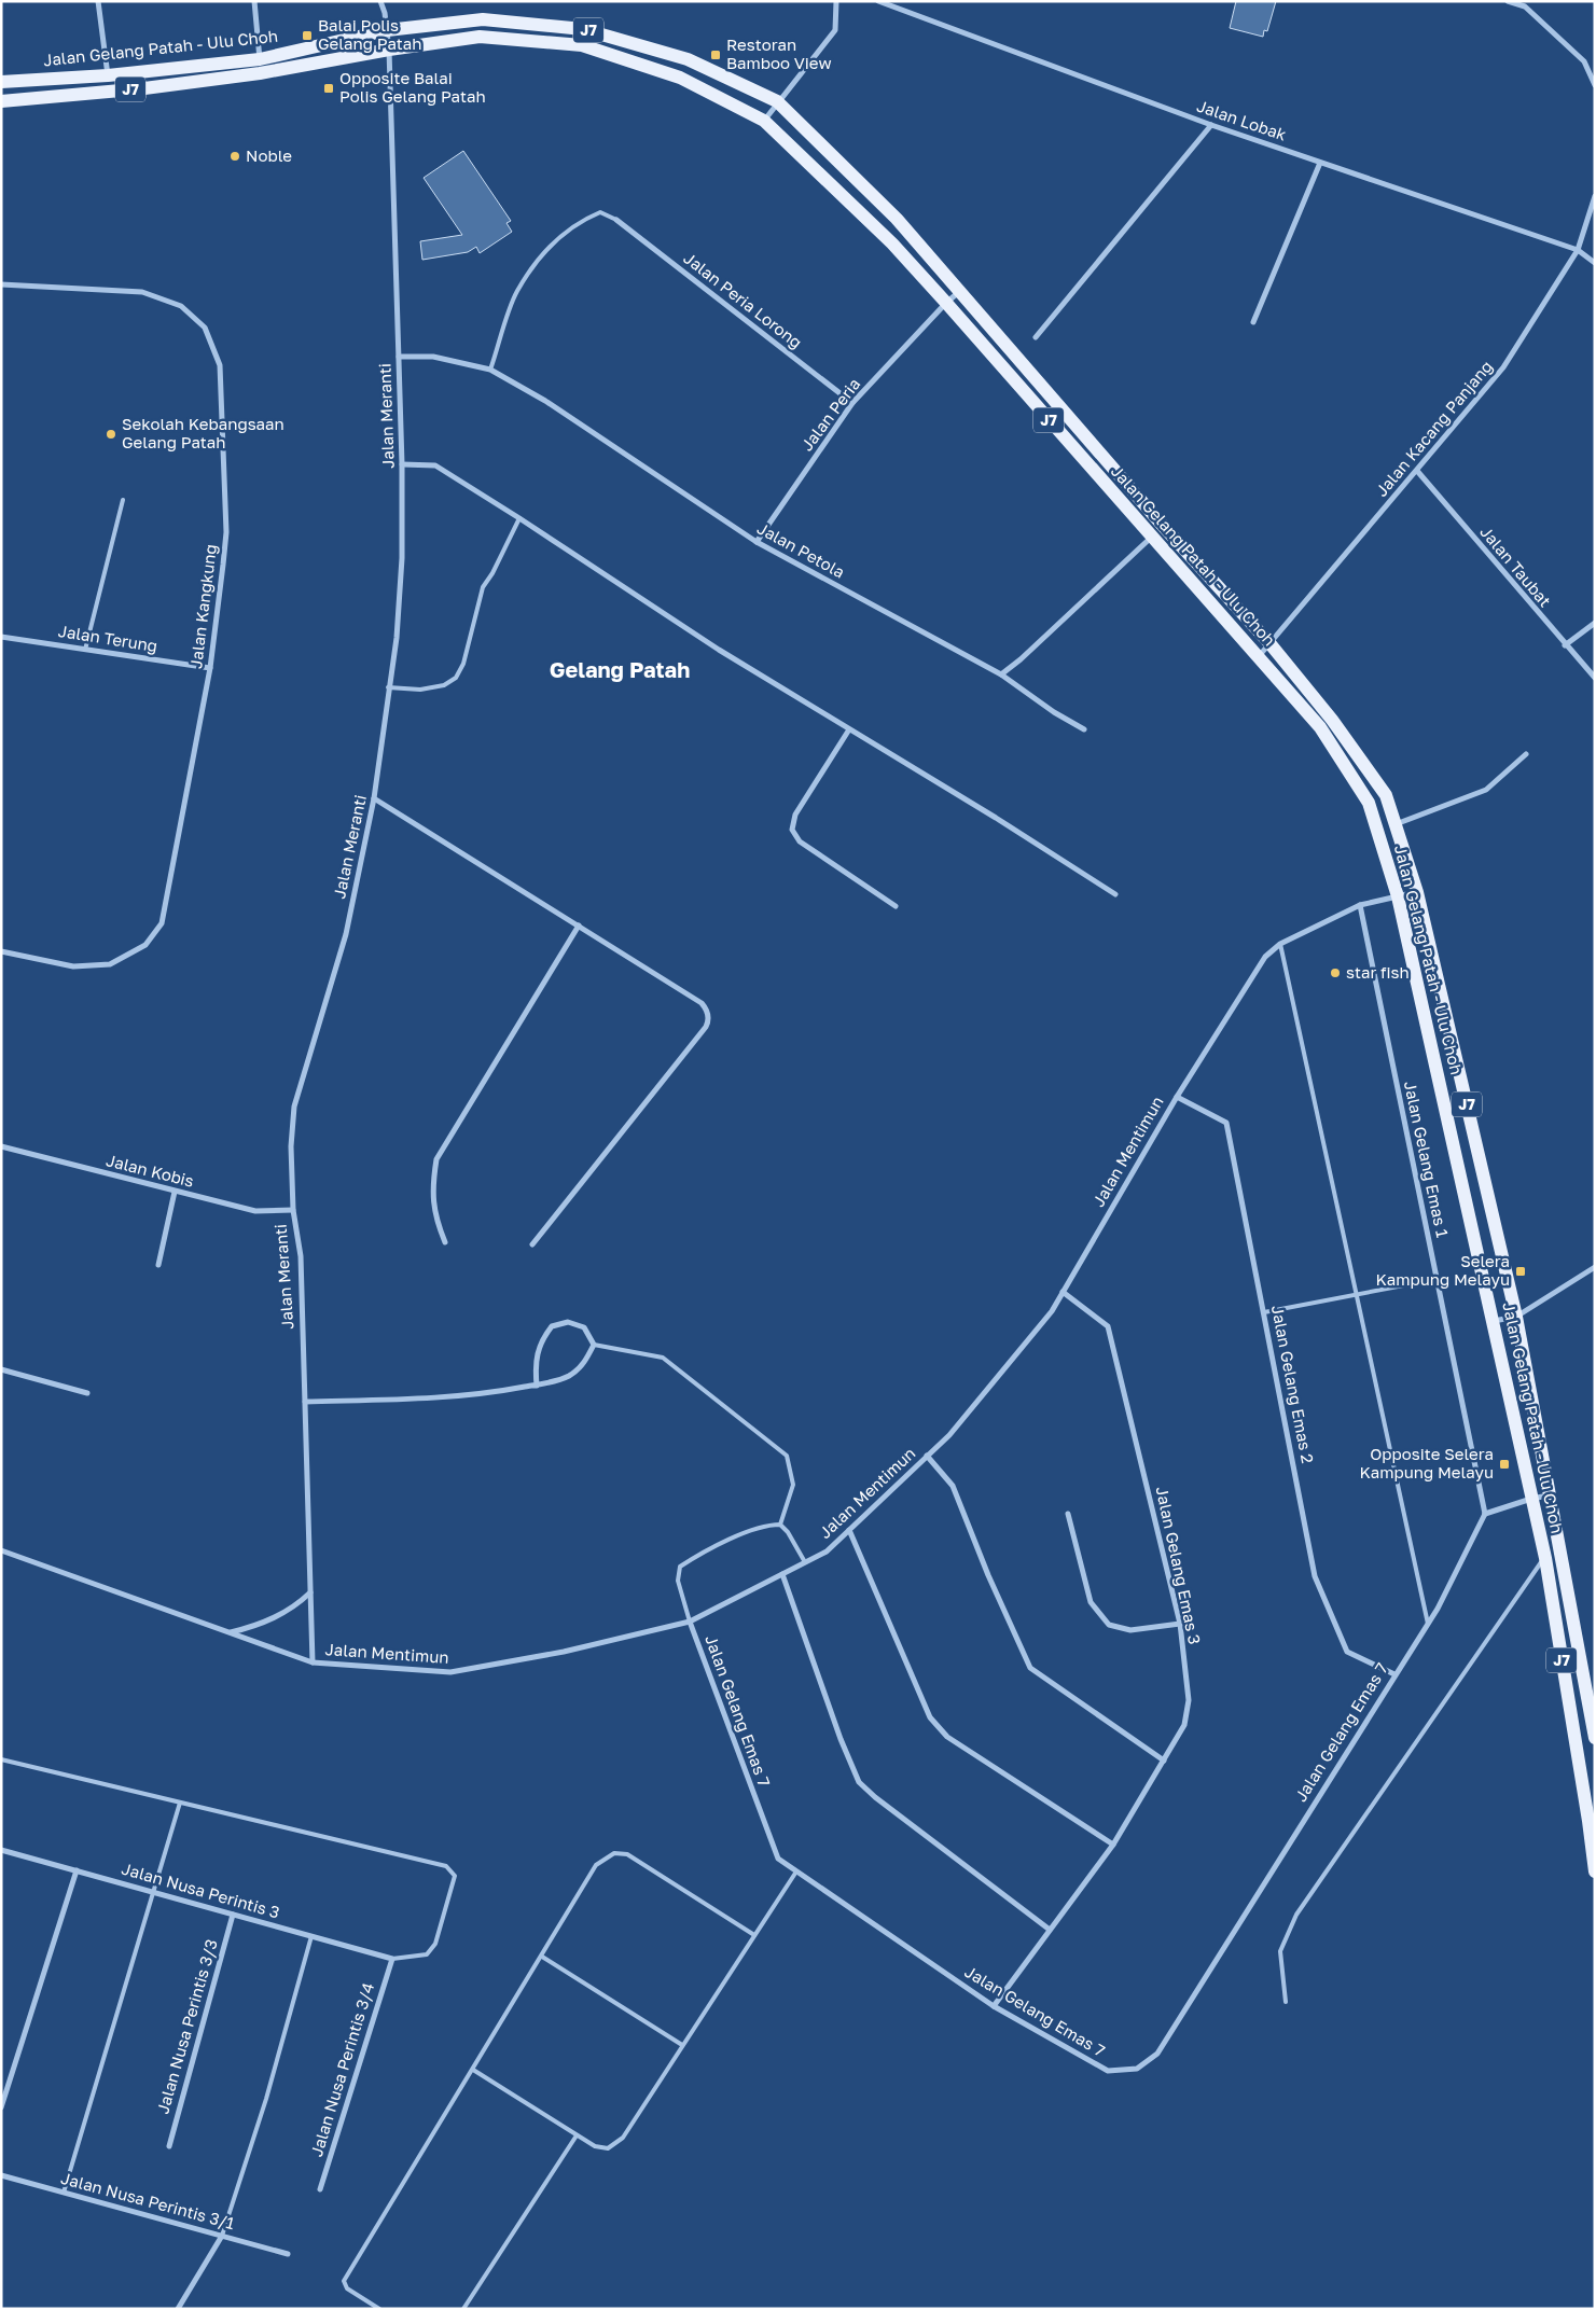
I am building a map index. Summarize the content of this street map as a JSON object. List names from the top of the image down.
{
  "streets": {
    "main road": ["J7", "Jalan Gelang Patah - Ulu Choh"],
    "street": [
      "Jalan Lobak",
      "Jalan Peria Lorong",
      "Jalan Peria",
      "Jalan Meranti",
      "Jalan Kacang Panjang",
      "Jalan Petola",
      "Jalan Taubat",
      "Jalan Kangkung",
      "Jalan Terung",
      "Jalan Mentimun",
      "Jalan Gelang Emas 1",
      "Jalan Kobis",
      "Jalan Gelang Emas 2",
      "Jalan Gelang Emas 3",
      "Jalan Gelang Emas 7",
      "Jalan Nusa Perintis 3",
      "Jalan Nusa Perintis 3/3",
      "Jalan Nusa Perintis 3/4",
      "Jalan Nusa Perintis 3/1"
    ]
  },
  "crossings": [
    ["Jalan Gelang Patah - Ulu Choh", "Jalan Peria"],
    ["Jalan Gelang Patah - Ulu Choh", "Jalan Meranti"],
    ["Jalan Gelang Patah - Ulu Choh", "Jalan Kacang Panjang"],
    ["Jalan Gelang Patah - Ulu Choh", "Jalan Mentimun"],
    ["Jalan Lobak", "Jalan Kacang Panjang"],
    ["Jalan Peria Lorong", "Jalan Peria"],
    ["Jalan Peria", "Jalan Petola"],
    ["Jalan Meranti", "Jalan Petola"],
    ["Jalan Meranti", "Jalan Mentimun"],
    ["Jalan Meranti", "Jalan Kobis"],
    ["Jalan Kacang Panjang", "Jalan Taubat"],
    ["Jalan Kangkung", "Jalan Terung"],
    ["Jalan Mentimun", "Jalan Gelang Emas 1"],
    ["Jalan Mentimun", "Jalan Gelang Emas 2"],
    ["Jalan Mentimun", "Jalan Gelang Emas 3"],
    ["Jalan Mentimun", "Jalan Gelang Emas 7"],
    ["Jalan Gelang Emas 1", "Jalan Gelang Emas 7"],
    ["Jalan Gelang Emas 2", "Jalan Gelang Emas 7"],
    ["Jalan Gelang Emas 3", "Jalan Gelang Emas 7"],
    ["Jalan Nusa Perintis 3", "Jalan Nusa Perintis 3/3"],
    ["Jalan Nusa Perintis 3", "Jalan Nusa Perintis 3/4"]
  ],
  "districts": ["Gelang Patah"],
  "places": {
    "transit": [
      "Balai Polis Gelang Patah",
      "Restoran Bamboo View",
      "Opposite Balai Polis Gelang Patah",
      "Selera Kampung Melayu",
      "Opposite Selera Kampung Melayu"
    ],
    "other": ["Noble", "Sekolah Kebangsaan Gelang Patah", "star fish"]
  }
}
